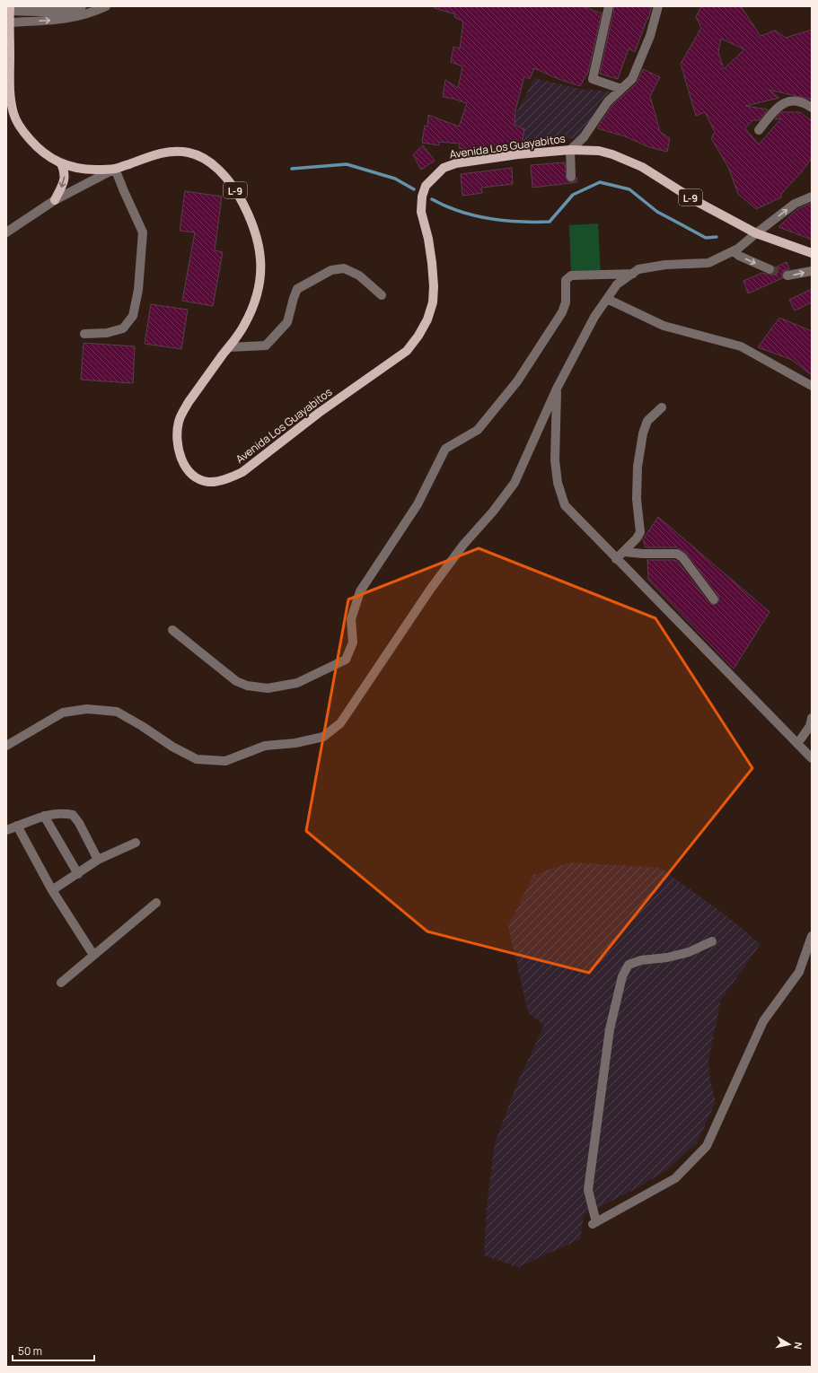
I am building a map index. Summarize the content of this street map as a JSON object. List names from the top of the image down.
{
  "streets": {
    "main road": ["Avenida Los Guayabitos", "L-9"]
  },
  "scale_bar": "50 m",
  "north": "right"
}
